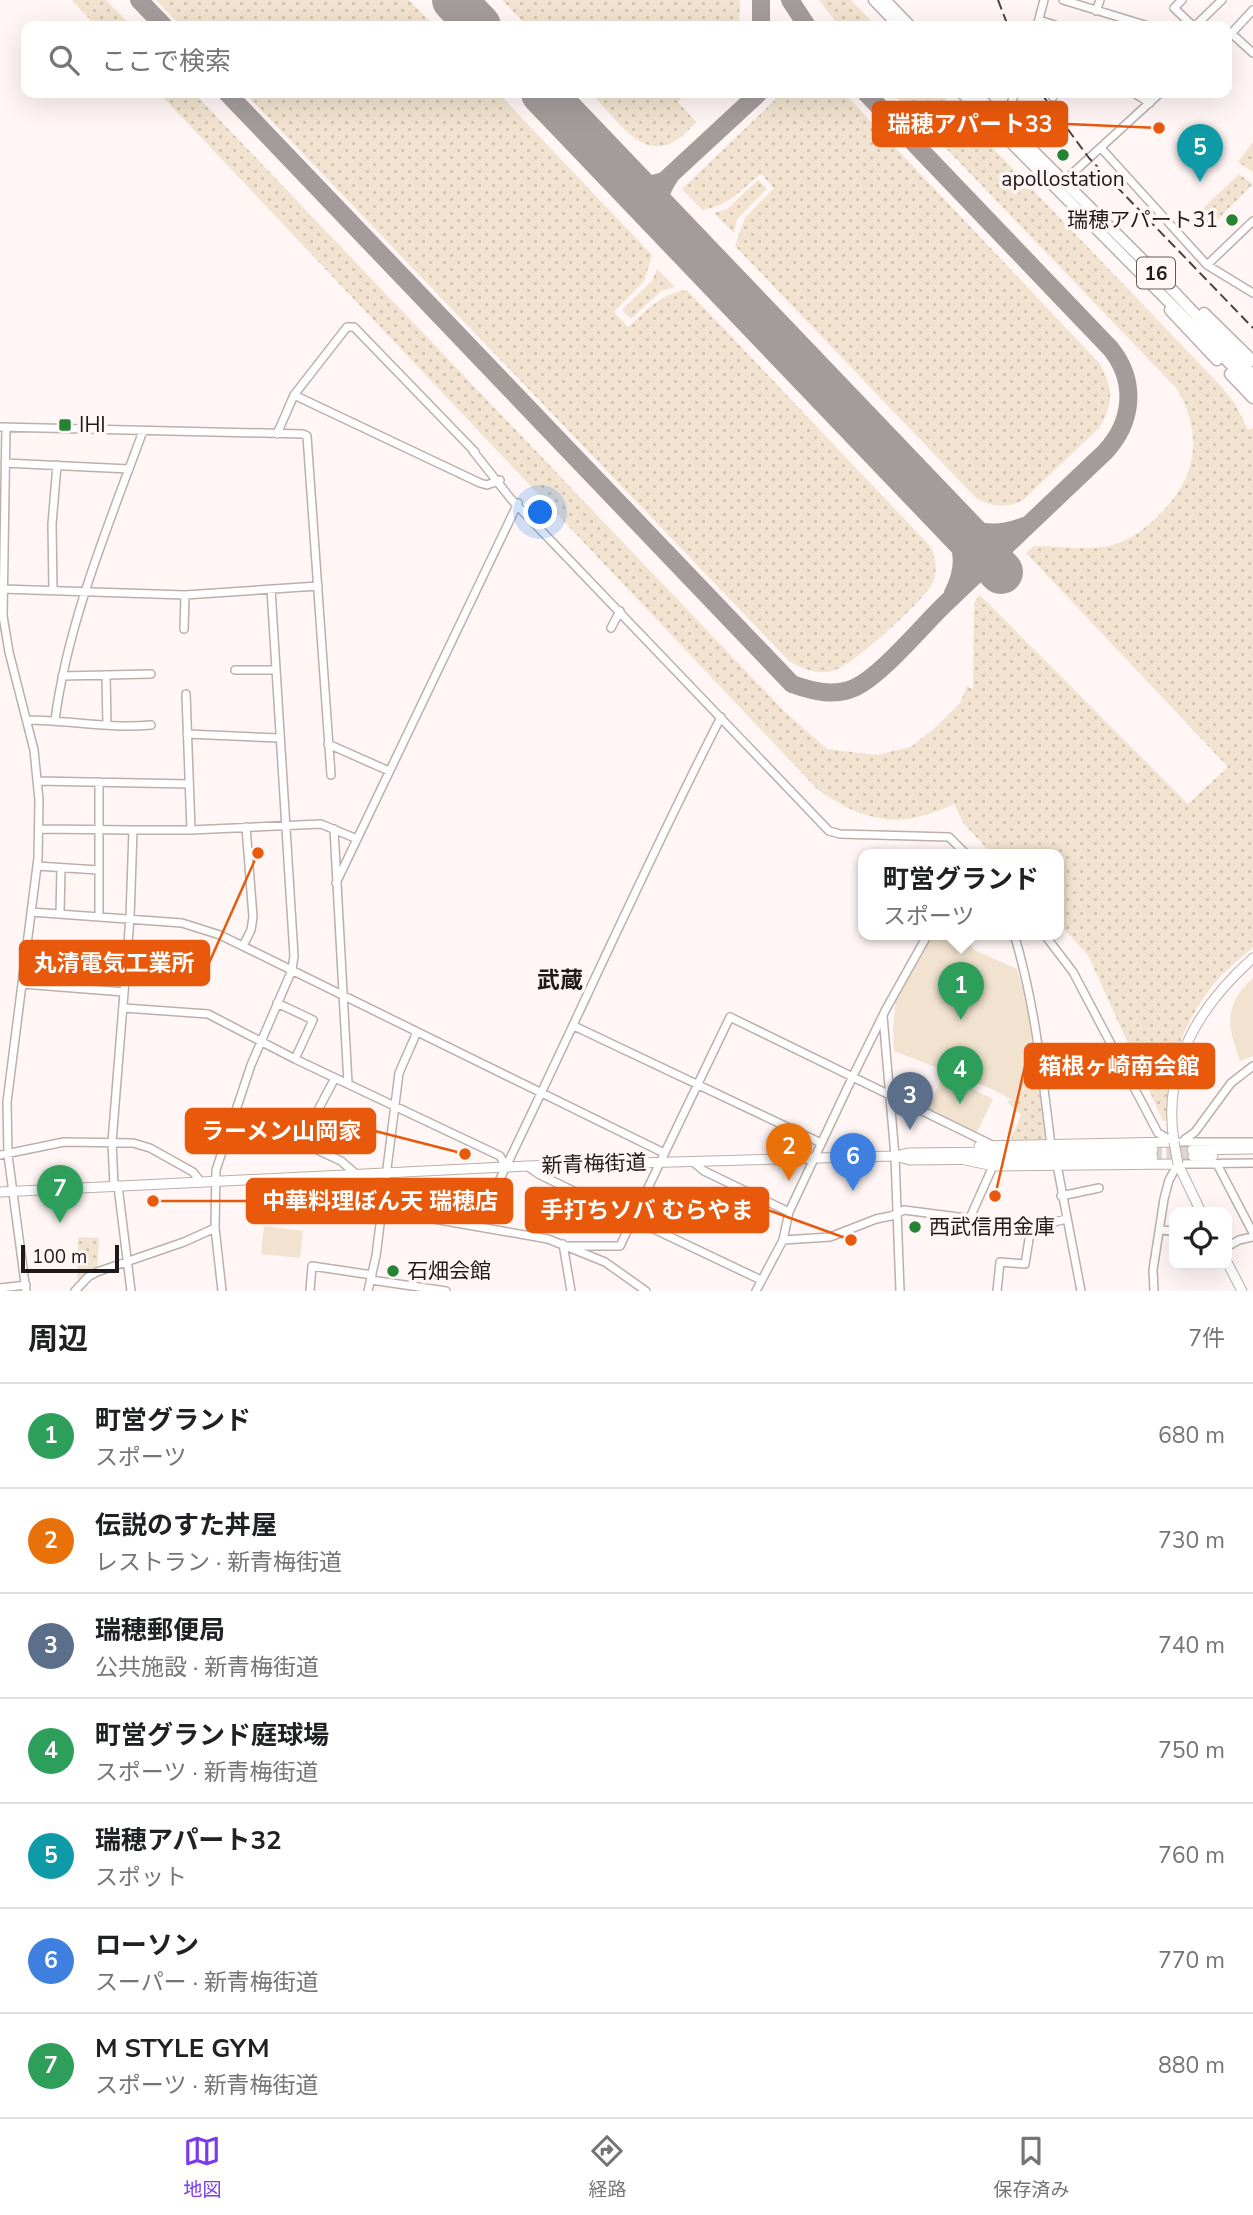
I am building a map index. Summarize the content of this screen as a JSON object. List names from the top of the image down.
{
  "streets": {
    "highway": ["16"],
    "main road": ["新青梅街道"]
  },
  "districts": ["武蔵"],
  "places": {
    "other": [
      "瑞穂アパート33",
      "apollostation",
      "瑞穂アパート31",
      "丸清電気工業所",
      "ラーメン山岡家",
      "箱根ヶ崎南会館",
      "中華料理ぼん天 瑞穂店",
      "西武信用金庫",
      "手打ちソバ むらやま",
      "石畑会館"
    ],
    "transit": ["IHI"]
  },
  "scale_bar": "100 m",
  "page": {
    "search": "ここで検索",
    "pins": [
      "5",
      "1",
      "4",
      "3",
      "2",
      "6",
      "7"
    ],
    "popup": ["町営グランド", "スポーツ"],
    "scale": "100 m",
    "heading": ["周辺", "7件"],
    "list": [
      {
        "mark": "1",
        "name": "町営グランド",
        "note": "スポーツ",
        "value": "680 m"
      },
      {
        "mark": "2",
        "name": "伝説のすた丼屋",
        "note": "レストラン · 新青梅街道",
        "value": "730 m"
      },
      {
        "mark": "3",
        "name": "瑞穂郵便局",
        "note": "公共施設 · 新青梅街道",
        "value": "740 m"
      },
      {
        "mark": "4",
        "name": "町営グランド庭球場",
        "note": "スポーツ · 新青梅街道",
        "value": "750 m"
      },
      {
        "mark": "5",
        "name": "瑞穂アパート32",
        "note": "スポット",
        "value": "760 m"
      },
      {
        "mark": "6",
        "name": "ローソン",
        "note": "スーパー · 新青梅街道",
        "value": "770 m"
      },
      {
        "mark": "7",
        "name": "M STYLE GYM",
        "note": "スポーツ · 新青梅街道",
        "value": "880 m"
      }
    ],
    "nav": ["地図", "経路", "保存済み"]
  }
}
